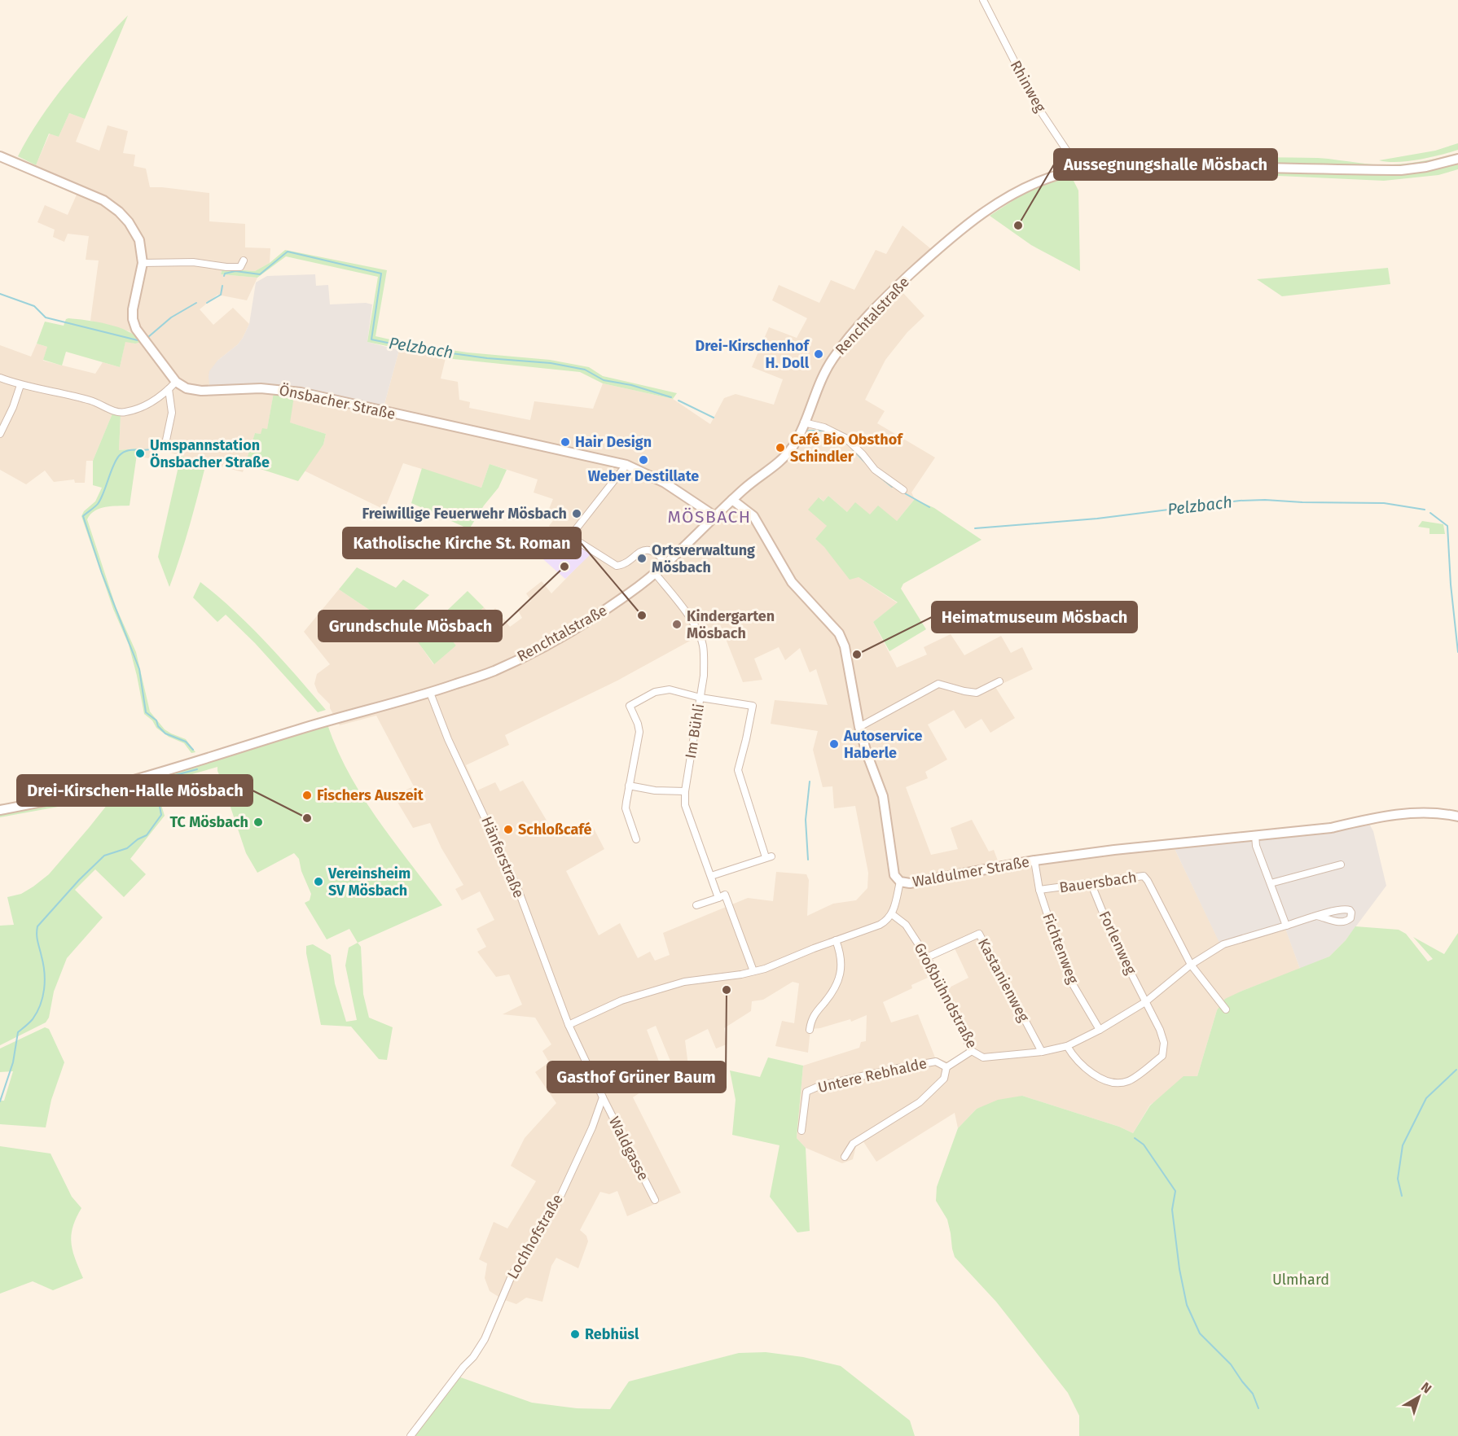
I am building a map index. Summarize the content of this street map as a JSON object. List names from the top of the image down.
{
  "streets": {
    "street": [
      "Rhinweg",
      "Renchtalstraße",
      "Önsbacher Straße",
      "Im Bühli",
      "Hänferstraße",
      "Waldulmer Straße",
      "Bauersbach",
      "Forlenweg",
      "Fichtenweg",
      "Kastanienweg",
      "Großbühndstraße",
      "Untere Rebhalde",
      "Waldgasse",
      "Lochhofstraße"
    ]
  },
  "crossings": [
    ["Rhinweg", "Renchtalstraße"],
    ["Renchtalstraße", "Önsbacher Straße"],
    ["Renchtalstraße", "Im Bühli"],
    ["Renchtalstraße", "Hänferstraße"],
    ["Renchtalstraße", "Waldulmer Straße"],
    ["Waldulmer Straße", "Fichtenweg"],
    ["Bauersbach", "Forlenweg"],
    ["Bauersbach", "Fichtenweg"],
    ["Bauersbach", "Großbühndstraße"],
    ["Forlenweg", "Großbühndstraße"],
    ["Fichtenweg", "Großbühndstraße"],
    ["Kastanienweg", "Großbühndstraße"],
    ["Waldgasse", "Lochhofstraße"]
  ],
  "districts": ["MÖSBACH"],
  "water": ["Pelzbach"],
  "parks": ["Ulmhard"],
  "places": [
    "Aussegnungshalle Mösbach",
    "Drei-Kirschenhof H. Doll",
    "Hair Design",
    "Café Bio Obsthof Schindler",
    "Umspannstation Önsbacher Straße",
    "Weber Destillate",
    "Freiwillige Feuerwehr Mösbach",
    "Ortsverwaltung Mösbach",
    "Grundschule Mösbach",
    "Katholische Kirche St. Roman",
    "Kindergarten Mösbach",
    "Heimatmuseum Mösbach",
    "Autoservice Haberle",
    "Fischers Auszeit",
    "Drei-Kirschen-Halle Mösbach",
    "TC Mösbach",
    "Schloßcafé",
    "Vereinsheim SV Mösbach",
    "Gasthof Grüner Baum",
    "Rebhüsl"
  ],
  "north": "top right"
}
